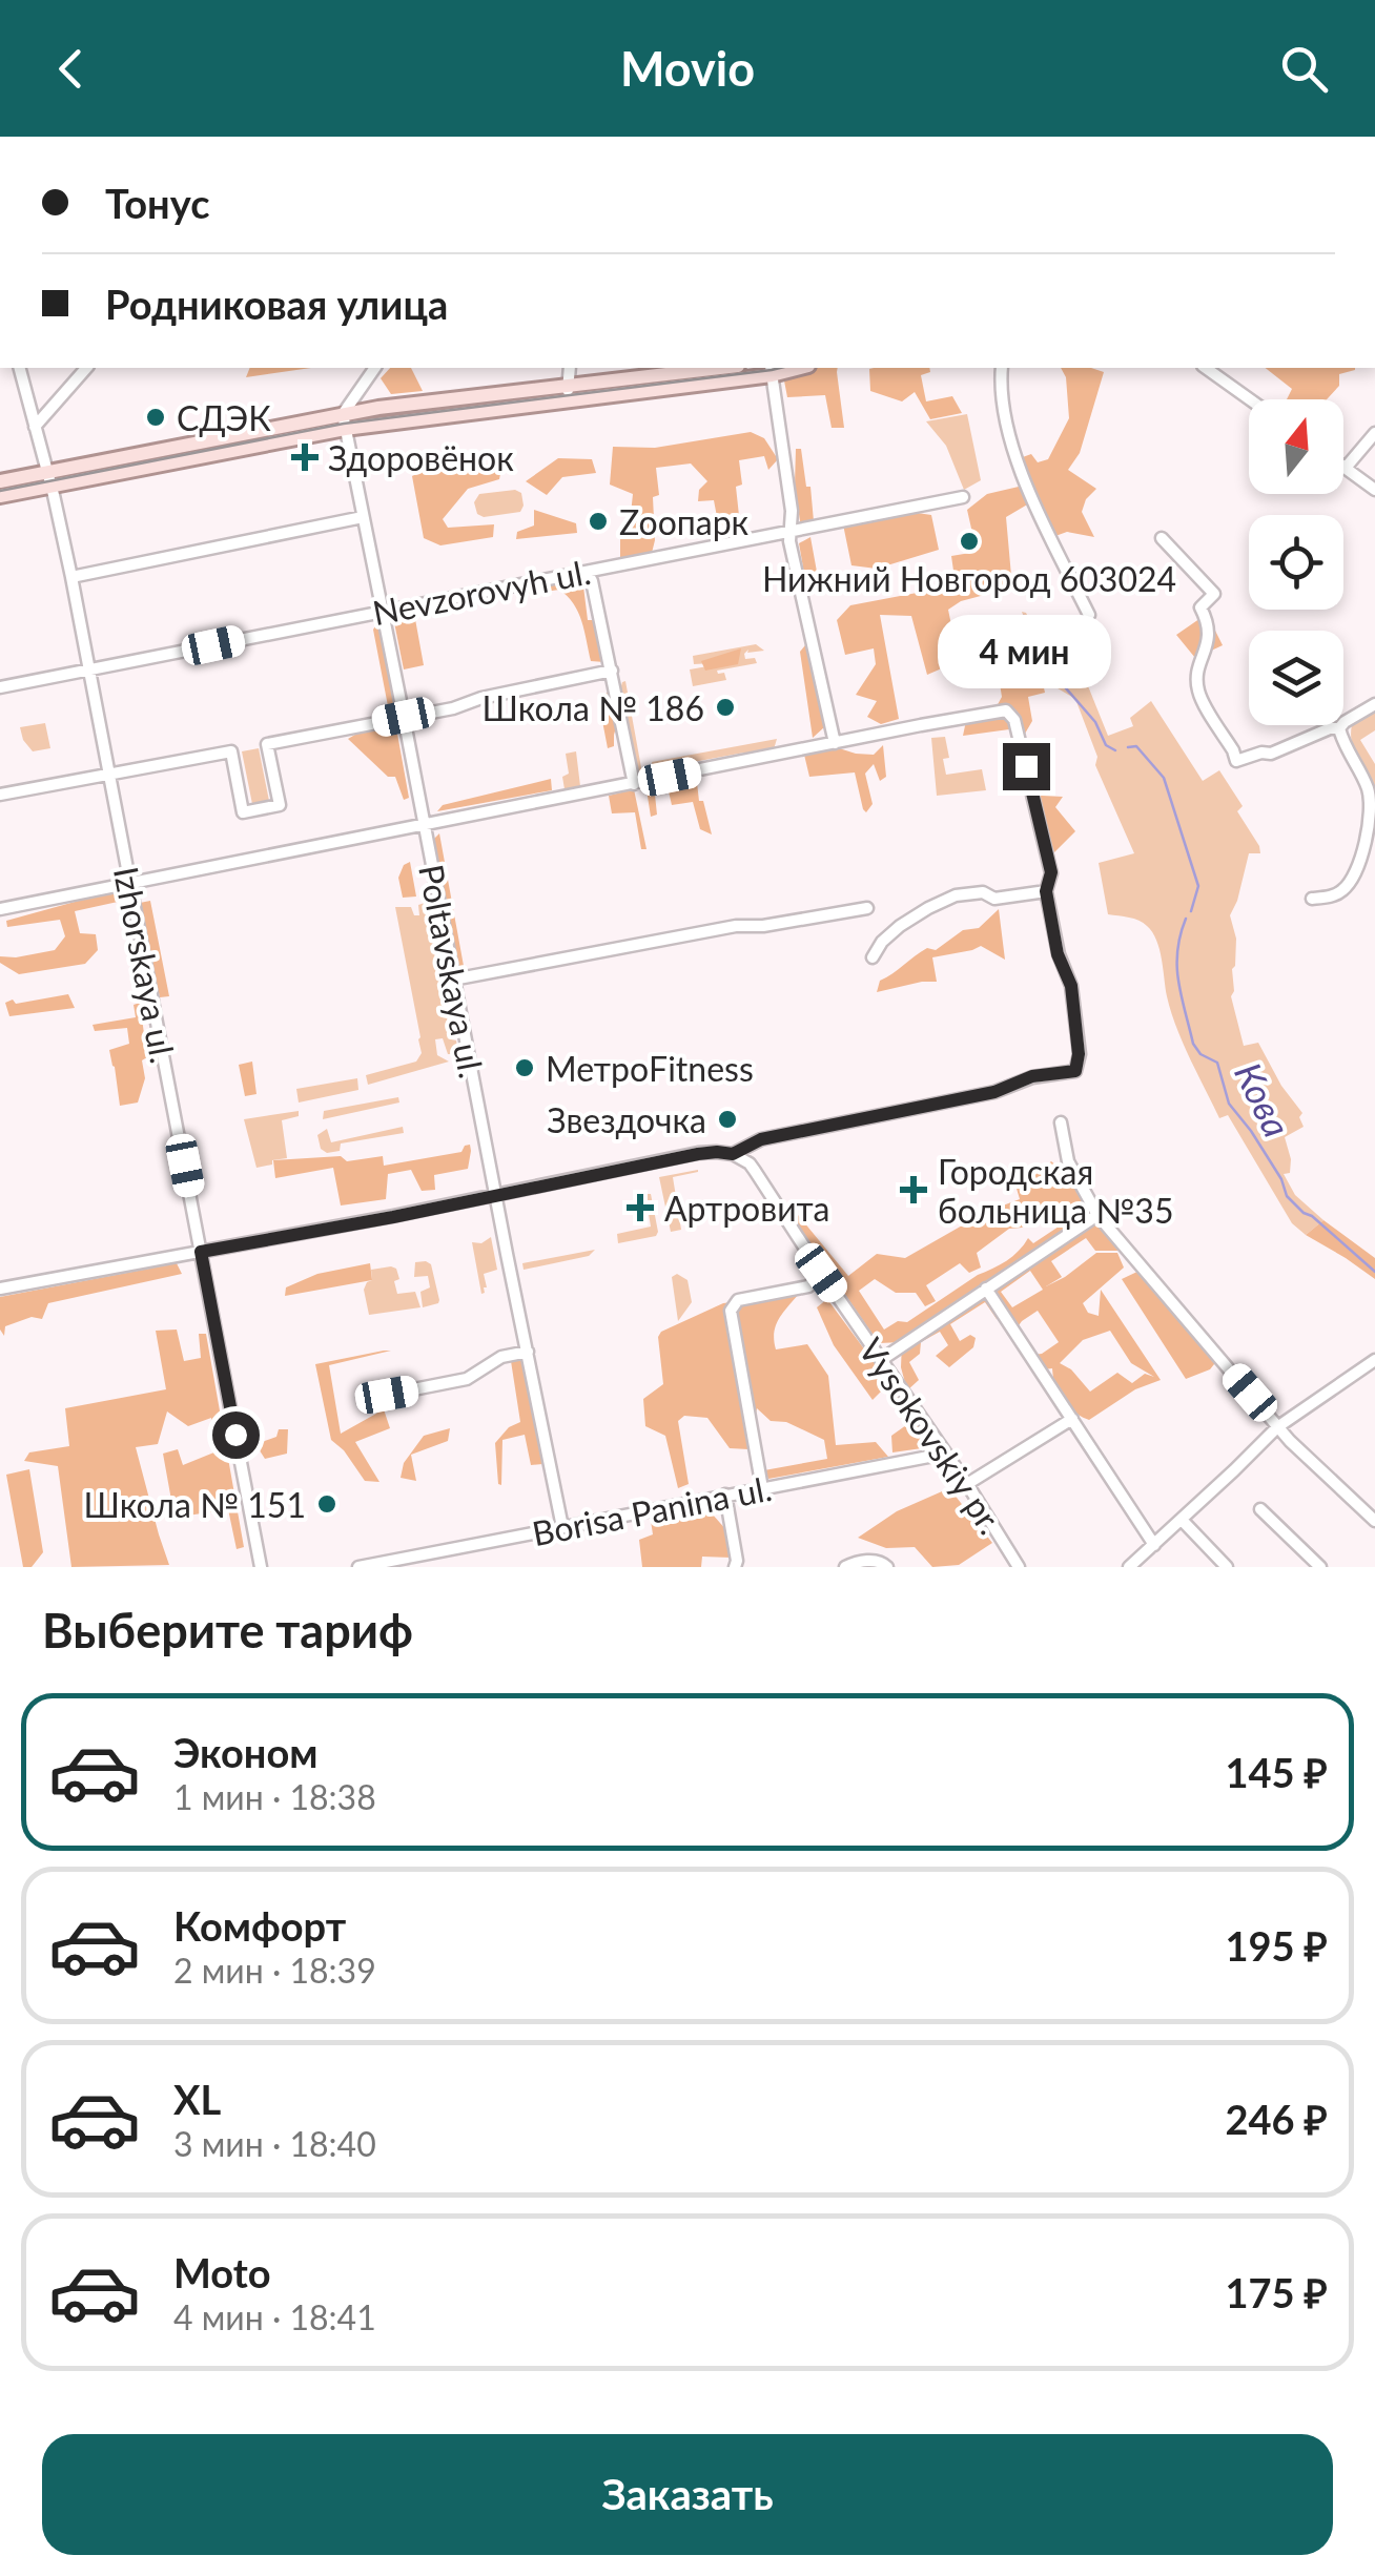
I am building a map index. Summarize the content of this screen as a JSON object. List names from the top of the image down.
{
  "streets": {
    "street": [
      "Nevzorovyh ul.",
      "Izhorskaya ul.",
      "Poltavskaya ul.",
      "Vysokovskiy pr.",
      "Borisa Panina ul."
    ]
  },
  "crossings": [
    ["Nevzorovyh ul.", "Izhorskaya ul."],
    ["Nevzorovyh ul.", "Poltavskaya ul."],
    ["Poltavskaya ul.", "Borisa Panina ul."],
    ["Vysokovskiy pr.", "Borisa Panina ul."]
  ],
  "water": ["Кова"],
  "places": {
    "other": [
      "СДЭК",
      "Zooпарк",
      "Нижний Новгород 603024",
      "Школа № 186",
      "МетроFitness",
      "Звездочка",
      "Школа № 151"
    ],
    "health": ["Здоровёнок", "Городская больница №35", "Артровита"]
  },
  "north": "top",
  "page": {
    "header": "Movio",
    "banner": ["Тонус", "Родниковая улица"],
    "bubble": "4 мин",
    "heading": "Выберите тариф",
    "list": [
      {
        "name": "Эконом",
        "note": "1 мин · 18:38",
        "value": "145 ₽"
      },
      {
        "name": "Комфорт",
        "note": "2 мин · 18:39",
        "value": "195 ₽"
      },
      {
        "name": "XL",
        "note": "3 мин · 18:40",
        "value": "246 ₽"
      },
      {
        "name": "Moto",
        "note": "4 мин · 18:41",
        "value": "175 ₽"
      }
    ],
    "buttons": "Заказать"
  }
}
